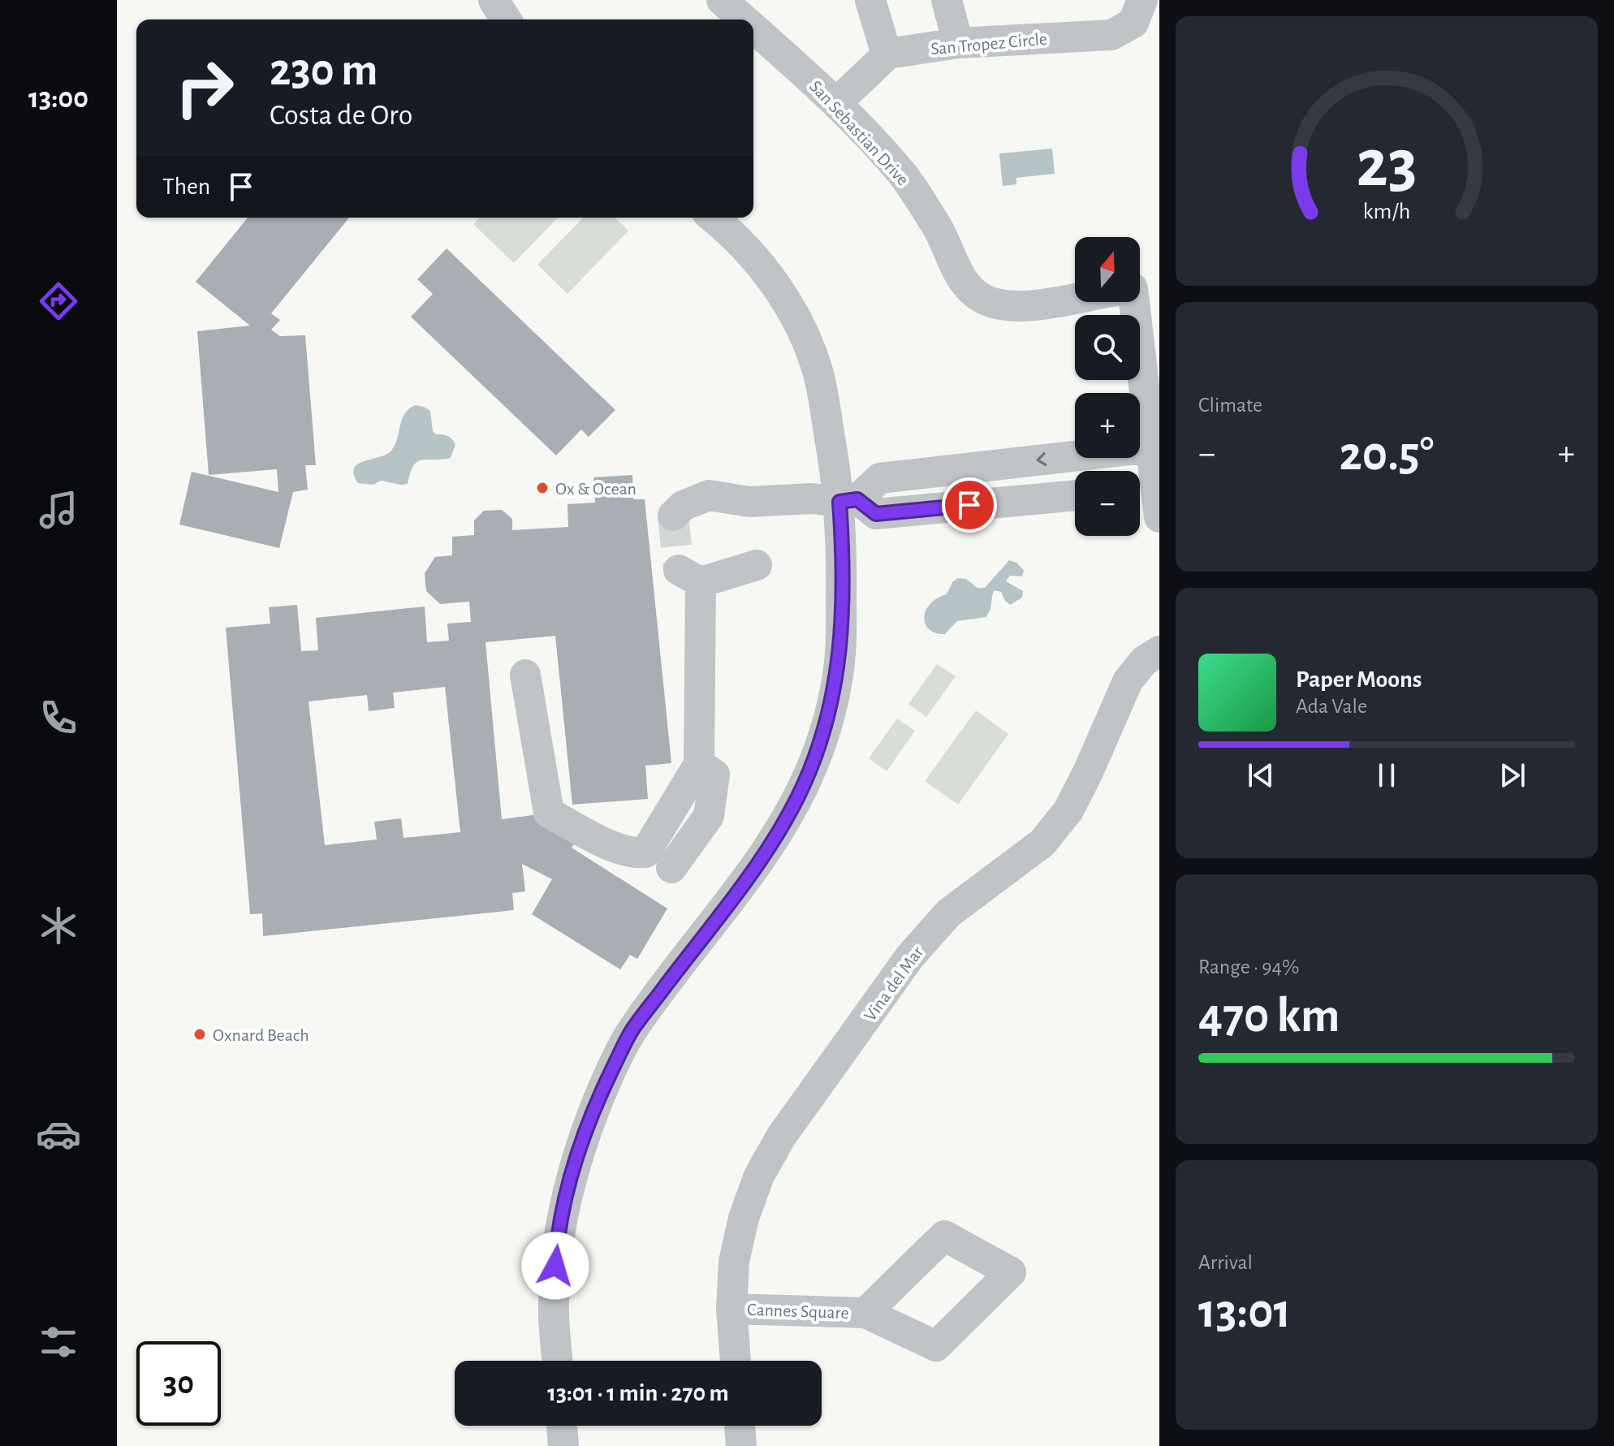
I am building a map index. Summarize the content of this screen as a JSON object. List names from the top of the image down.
{
  "streets": {
    "street": [
      "San Tropez Circle",
      "San Sebastian Drive",
      "Vina del Mar",
      "Cannes Square"
    ]
  },
  "crossings": [
    ["Vina del Mar", "Cannes Square"]
  ],
  "places": ["Ox & Ocean", "Oxnard Beach"],
  "north": "top",
  "page": {
    "tabs": "13:00",
    "turn": ["230 m", "Costa de Oro"],
    "then": "Then",
    "map_buttons": ["+", "−"],
    "tile": [
      "Climate",
      ["Range · 94%", "470 km"],
      ["Arrival", "13:01"]
    ],
    "heat": ["−", "20.5°", "+"],
    "song": ["Paper Moons", "Ada Vale"],
    "limit": "30",
    "trip": "13:01 · 1 min · 270 m",
    "gauge": ["23", "km/h"]
  }
}
